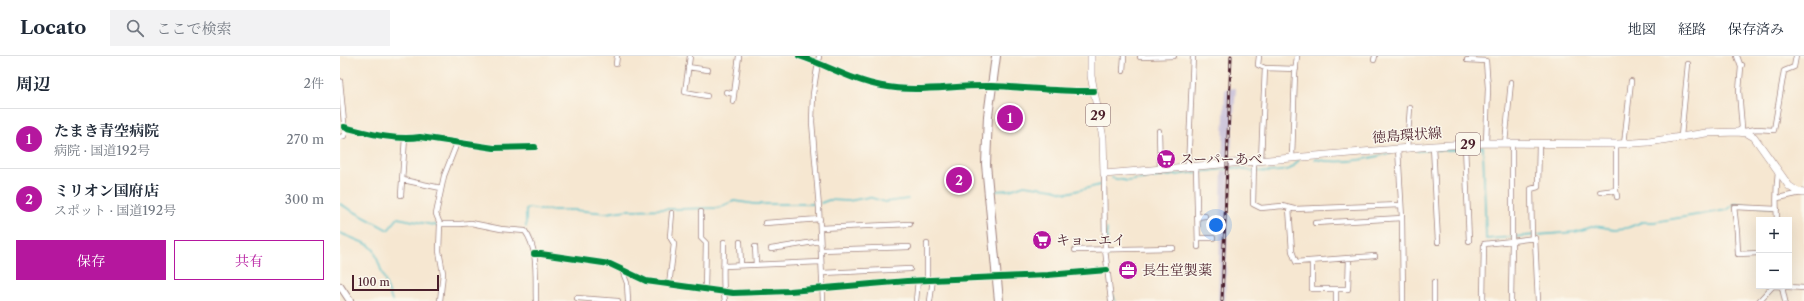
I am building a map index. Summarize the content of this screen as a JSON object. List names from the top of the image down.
{
  "streets": {
    "main road": ["29", "徳島環状線"]
  },
  "crossings": [
    ["29", "徳島環状線"]
  ],
  "places": {
    "supermarket": ["スーパーあべ", "キョーエイ"],
    "office": ["長生堂製薬"]
  },
  "scale_bar": "100 m",
  "page": {
    "header": "Locato",
    "search": "ここで検索",
    "nav": ["地図", "経路", "保存済み"],
    "heading": ["周辺", "2件"],
    "pins": ["1", "2"],
    "list": [
      {
        "mark": "1",
        "name": "たまき青空病院",
        "note": "病院 · 国道192号",
        "value": "270 m"
      },
      {
        "mark": "2",
        "name": "ミリオン国府店",
        "note": "スポット · 国道192号",
        "value": "300 m"
      }
    ],
    "map_buttons": ["+", "−"],
    "buttons": ["保存", "共有"],
    "scale": "100 m"
  }
}
